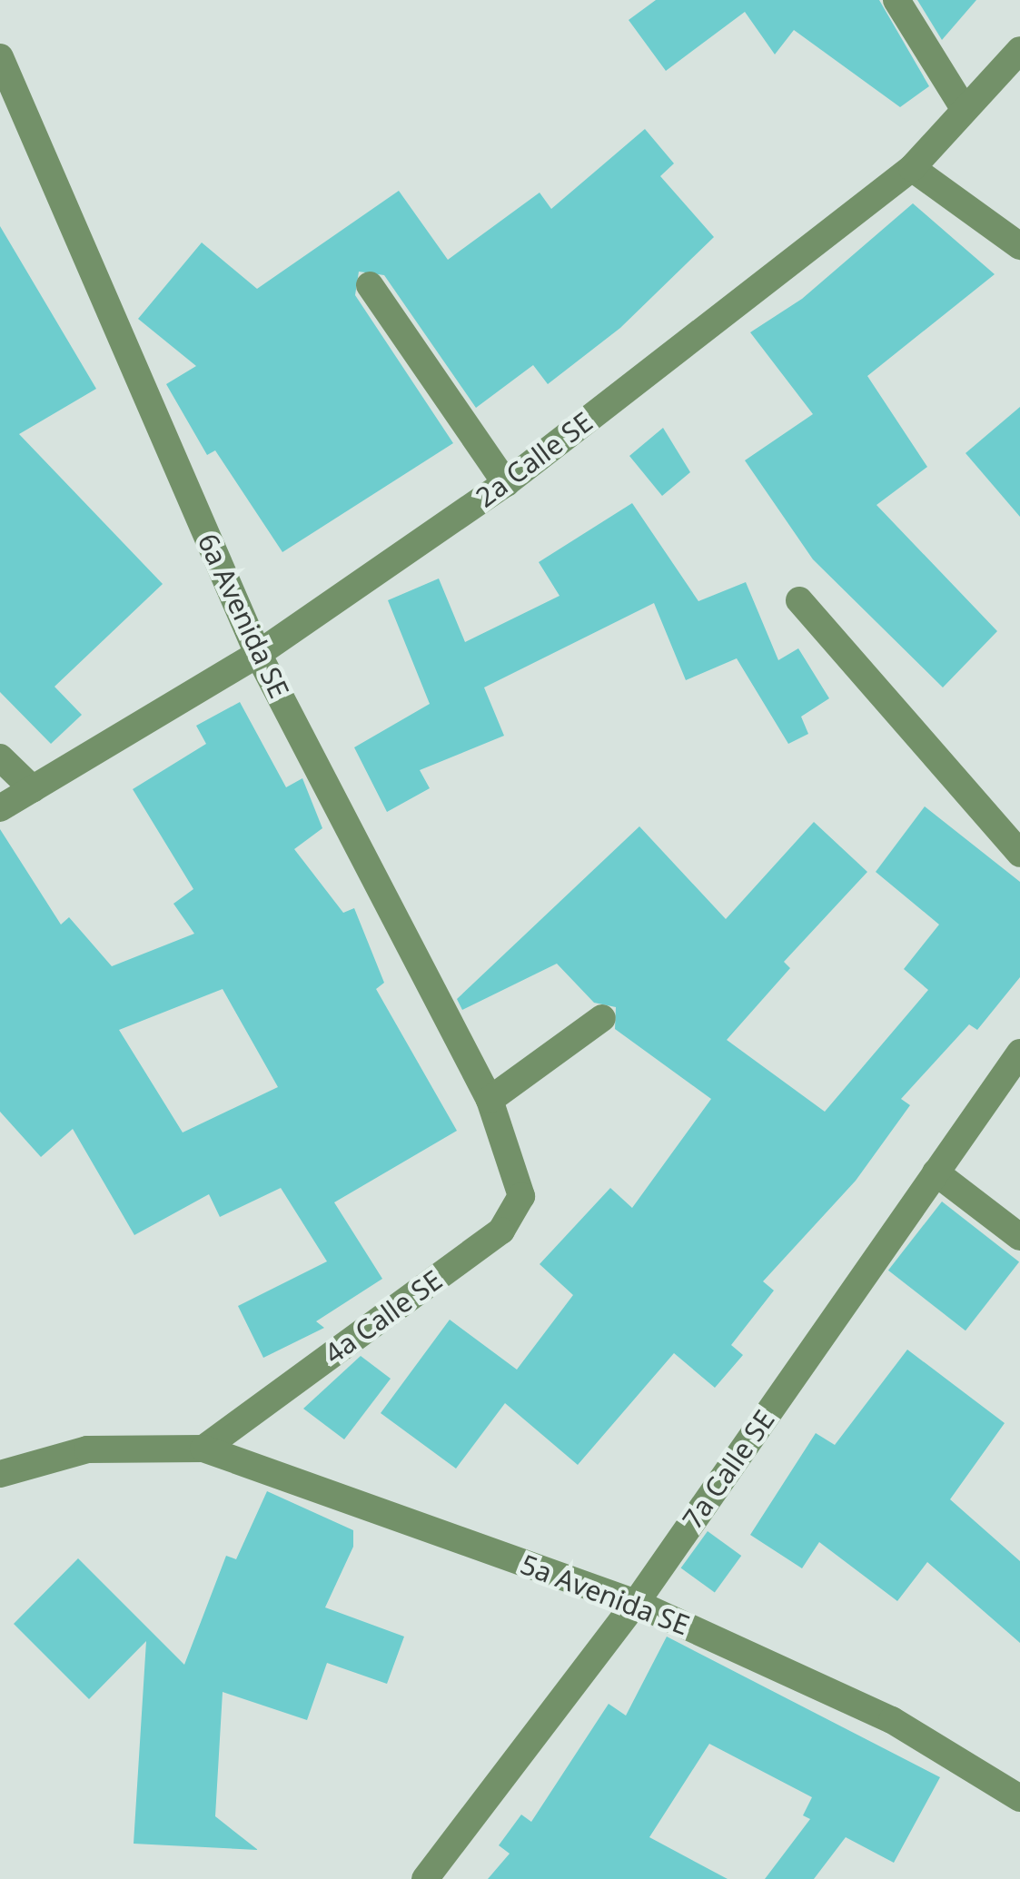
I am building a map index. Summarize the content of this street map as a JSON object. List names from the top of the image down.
{
  "streets": {
    "street": [
      "2a Calle SE",
      "6a Avenida SE",
      "4a Calle SE",
      "7a Calle SE",
      "5a Avenida SE"
    ]
  },
  "crossings": [
    ["2a Calle SE", "6a Avenida SE"],
    ["6a Avenida SE", "4a Calle SE"],
    ["4a Calle SE", "5a Avenida SE"],
    ["7a Calle SE", "5a Avenida SE"]
  ]
}
